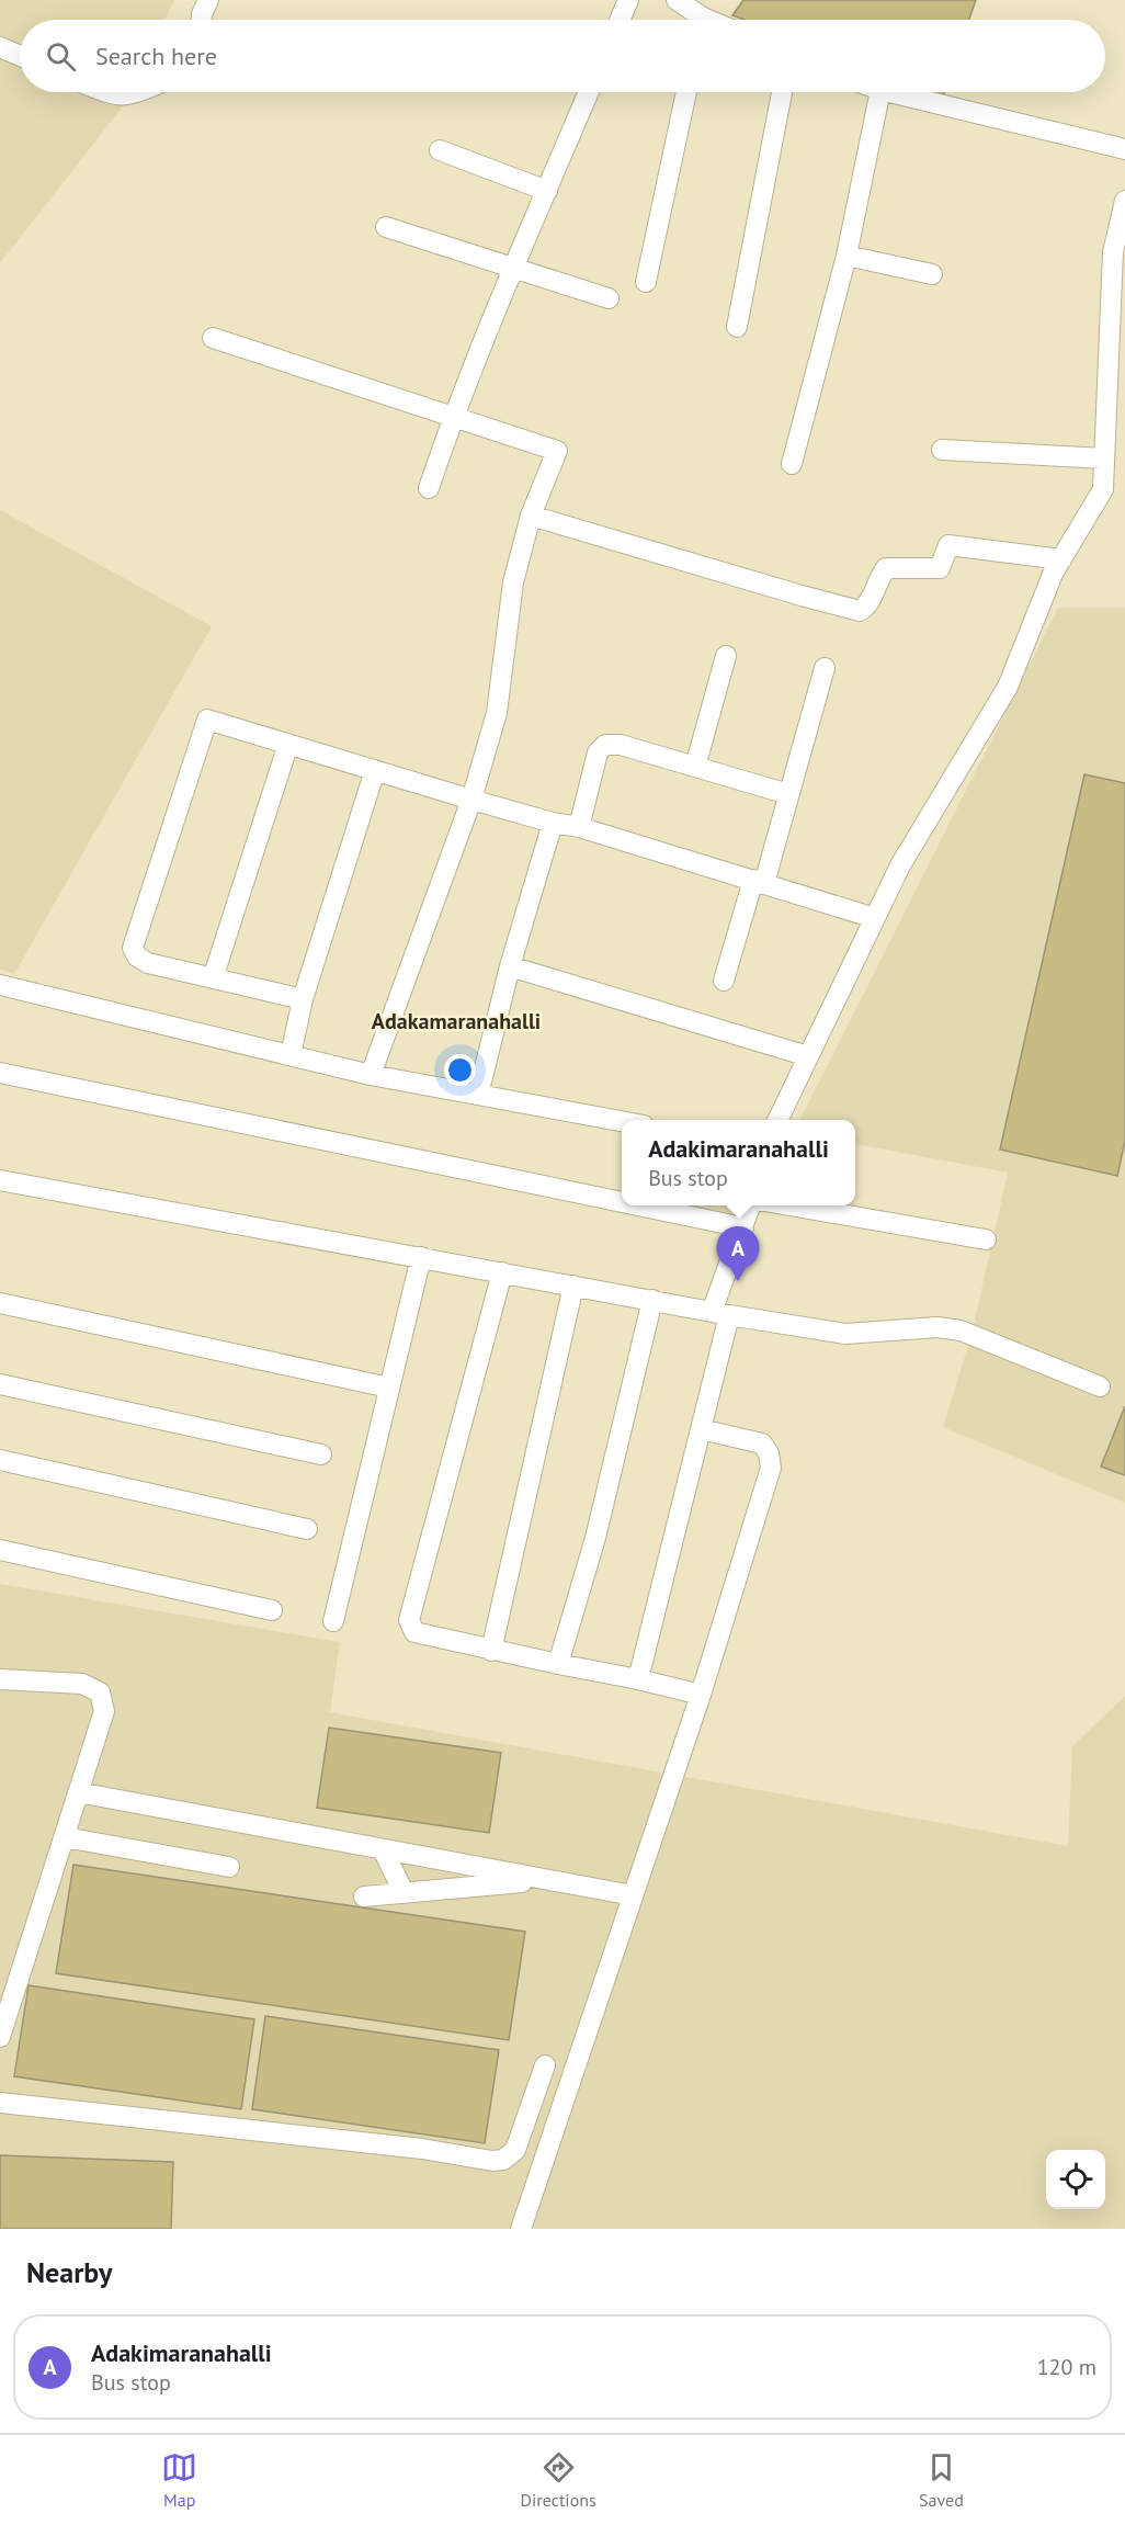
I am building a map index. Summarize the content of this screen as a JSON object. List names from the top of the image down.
{
  "districts": ["Adakamaranahalli"],
  "page": {
    "search": "Search here",
    "popup": ["Adakimaranahalli", "Bus stop"],
    "pins": "A",
    "heading": "Nearby",
    "list": [
      {
        "mark": "A",
        "name": "Adakimaranahalli",
        "note": "Bus stop",
        "value": "120 m"
      }
    ],
    "nav": ["Map", "Directions", "Saved"]
  }
}
